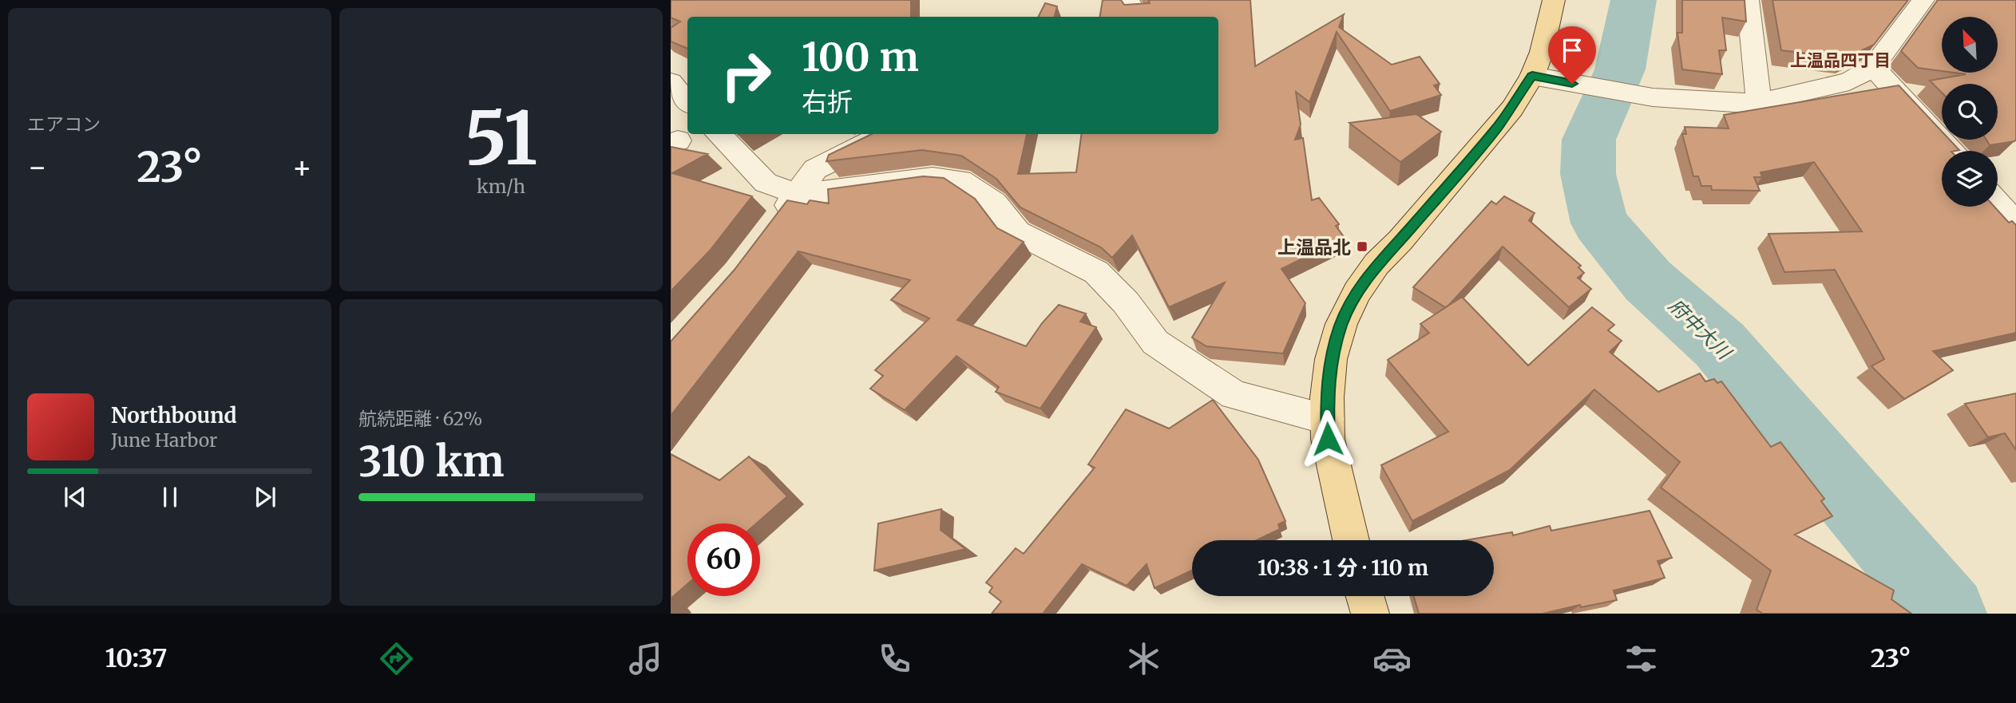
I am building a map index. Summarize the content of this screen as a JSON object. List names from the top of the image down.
{
  "districts": ["上温品四丁目"],
  "water": ["府中大川"],
  "places": {
    "transit": ["上温品北"]
  },
  "north": "top left",
  "page": {
    "tile": [
      "エアコン",
      ["51", "km/h"],
      ["航続距離 · 62%", "310 km"]
    ],
    "turn": ["100 m", "右折"],
    "heat": ["−", "23°", "+"],
    "song": ["Northbound", "June Harbor"],
    "limit": "60",
    "trip": "10:38 · 1 分 · 110 m",
    "tabs": ["10:37", "23°"]
  }
}
